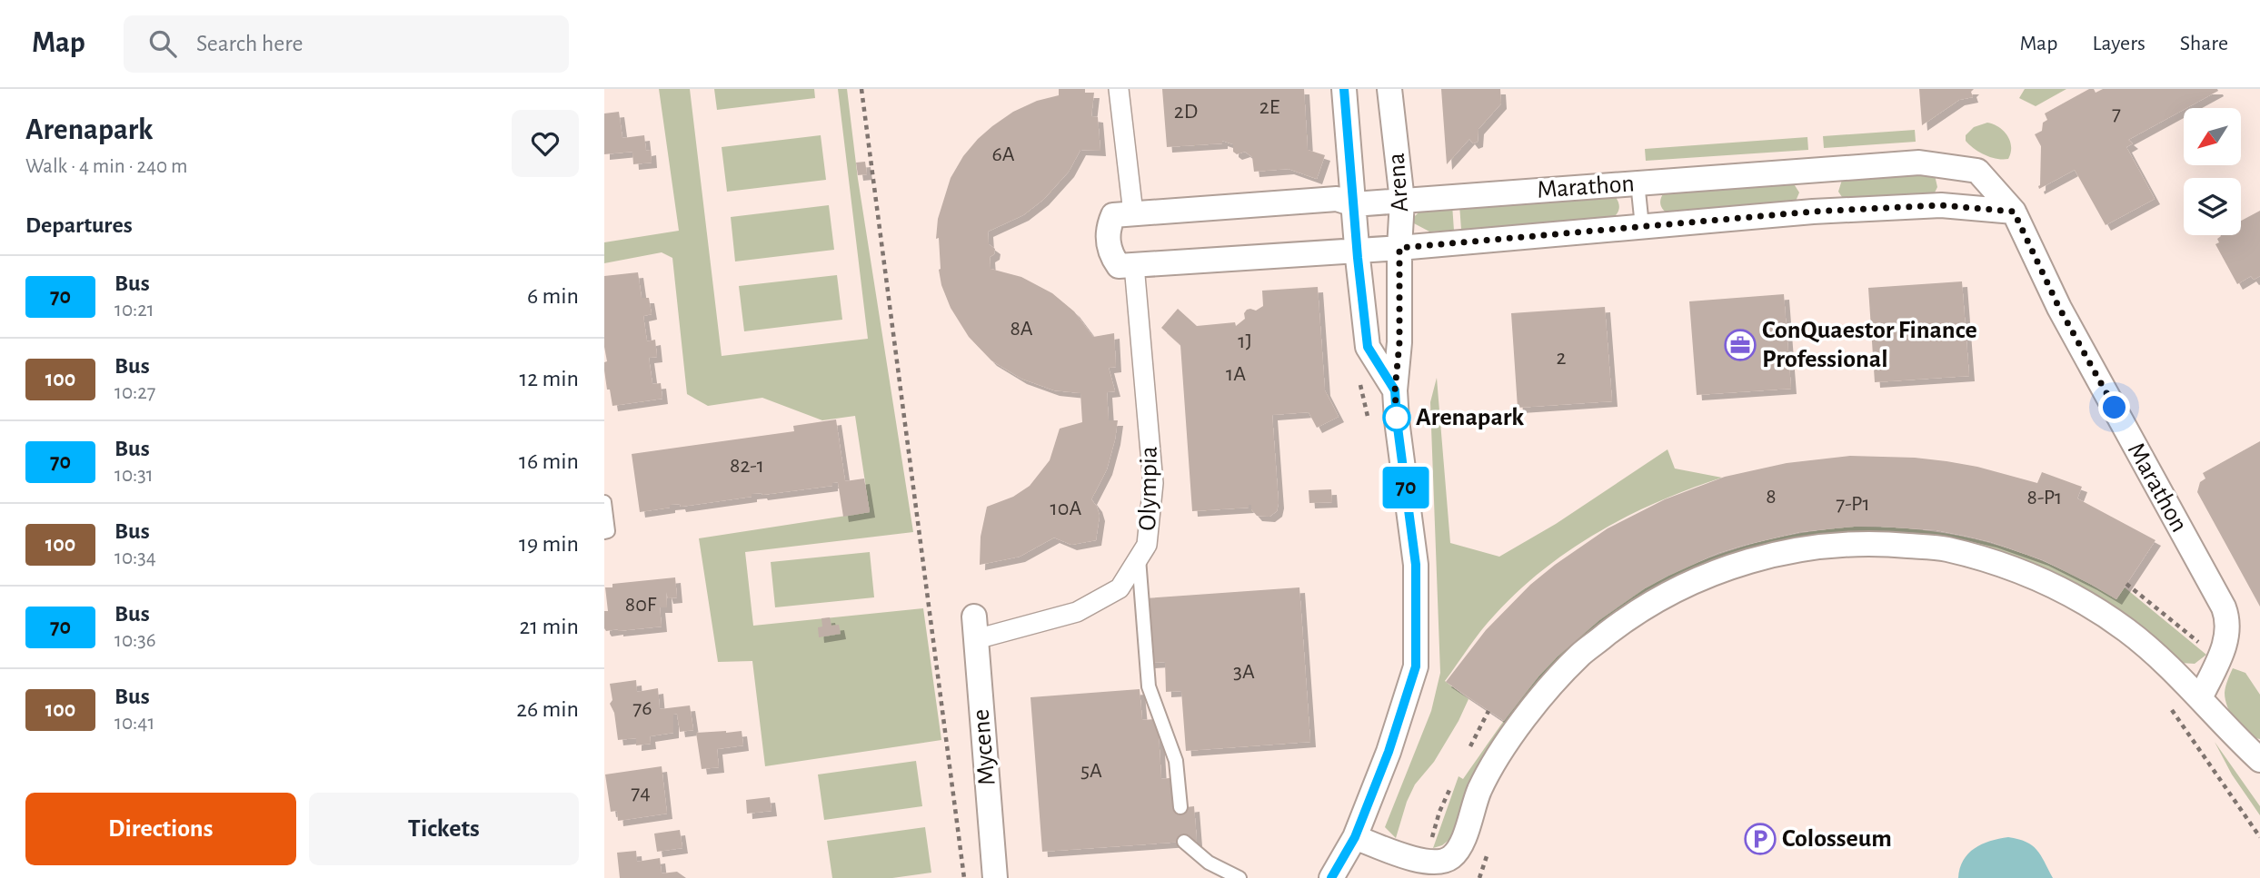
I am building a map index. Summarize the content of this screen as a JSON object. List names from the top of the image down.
{
  "streets": {
    "street": [
      "Arena",
      "Marathon",
      "Olympia",
      "Mycene"
    ]
  },
  "crossings": [
    ["Arena", "Marathon"],
    ["Olympia", "Mycene"]
  ],
  "places": {
    "office": ["ConQuaestor Finance Professional"],
    "other": ["Arenapark"],
    "parking": ["Colosseum"]
  },
  "lines": ["bus line 70"],
  "house_numbers": [
    "2E",
    "2D",
    "7",
    "6A",
    "8A",
    "1J",
    "2",
    "1A",
    "82-1",
    "8",
    "8-P1",
    "7-P1",
    "10A",
    "80F",
    "3A",
    "76",
    "5A",
    "74"
  ],
  "north": "bottom left",
  "page": {
    "header": "Map",
    "search": "Search here",
    "nav": ["Map", "Layers", "Share"],
    "heading": [
      ["Arenapark", "Walk · 4 min · 240 m"],
      "Departures"
    ],
    "on_map": "70",
    "list": [
      {
        "mark": "70",
        "name": "Bus",
        "note": "10:21",
        "value": "6 min"
      },
      {
        "mark": "100",
        "name": "Bus",
        "note": "10:27",
        "value": "12 min"
      },
      {
        "mark": "70",
        "name": "Bus",
        "note": "10:31",
        "value": "16 min"
      },
      {
        "mark": "100",
        "name": "Bus",
        "note": "10:34",
        "value": "19 min"
      },
      {
        "mark": "70",
        "name": "Bus",
        "note": "10:36",
        "value": "21 min"
      },
      {
        "mark": "100",
        "name": "Bus",
        "note": "10:41",
        "value": "26 min"
      }
    ],
    "buttons": ["Directions", "Tickets"]
  }
}
